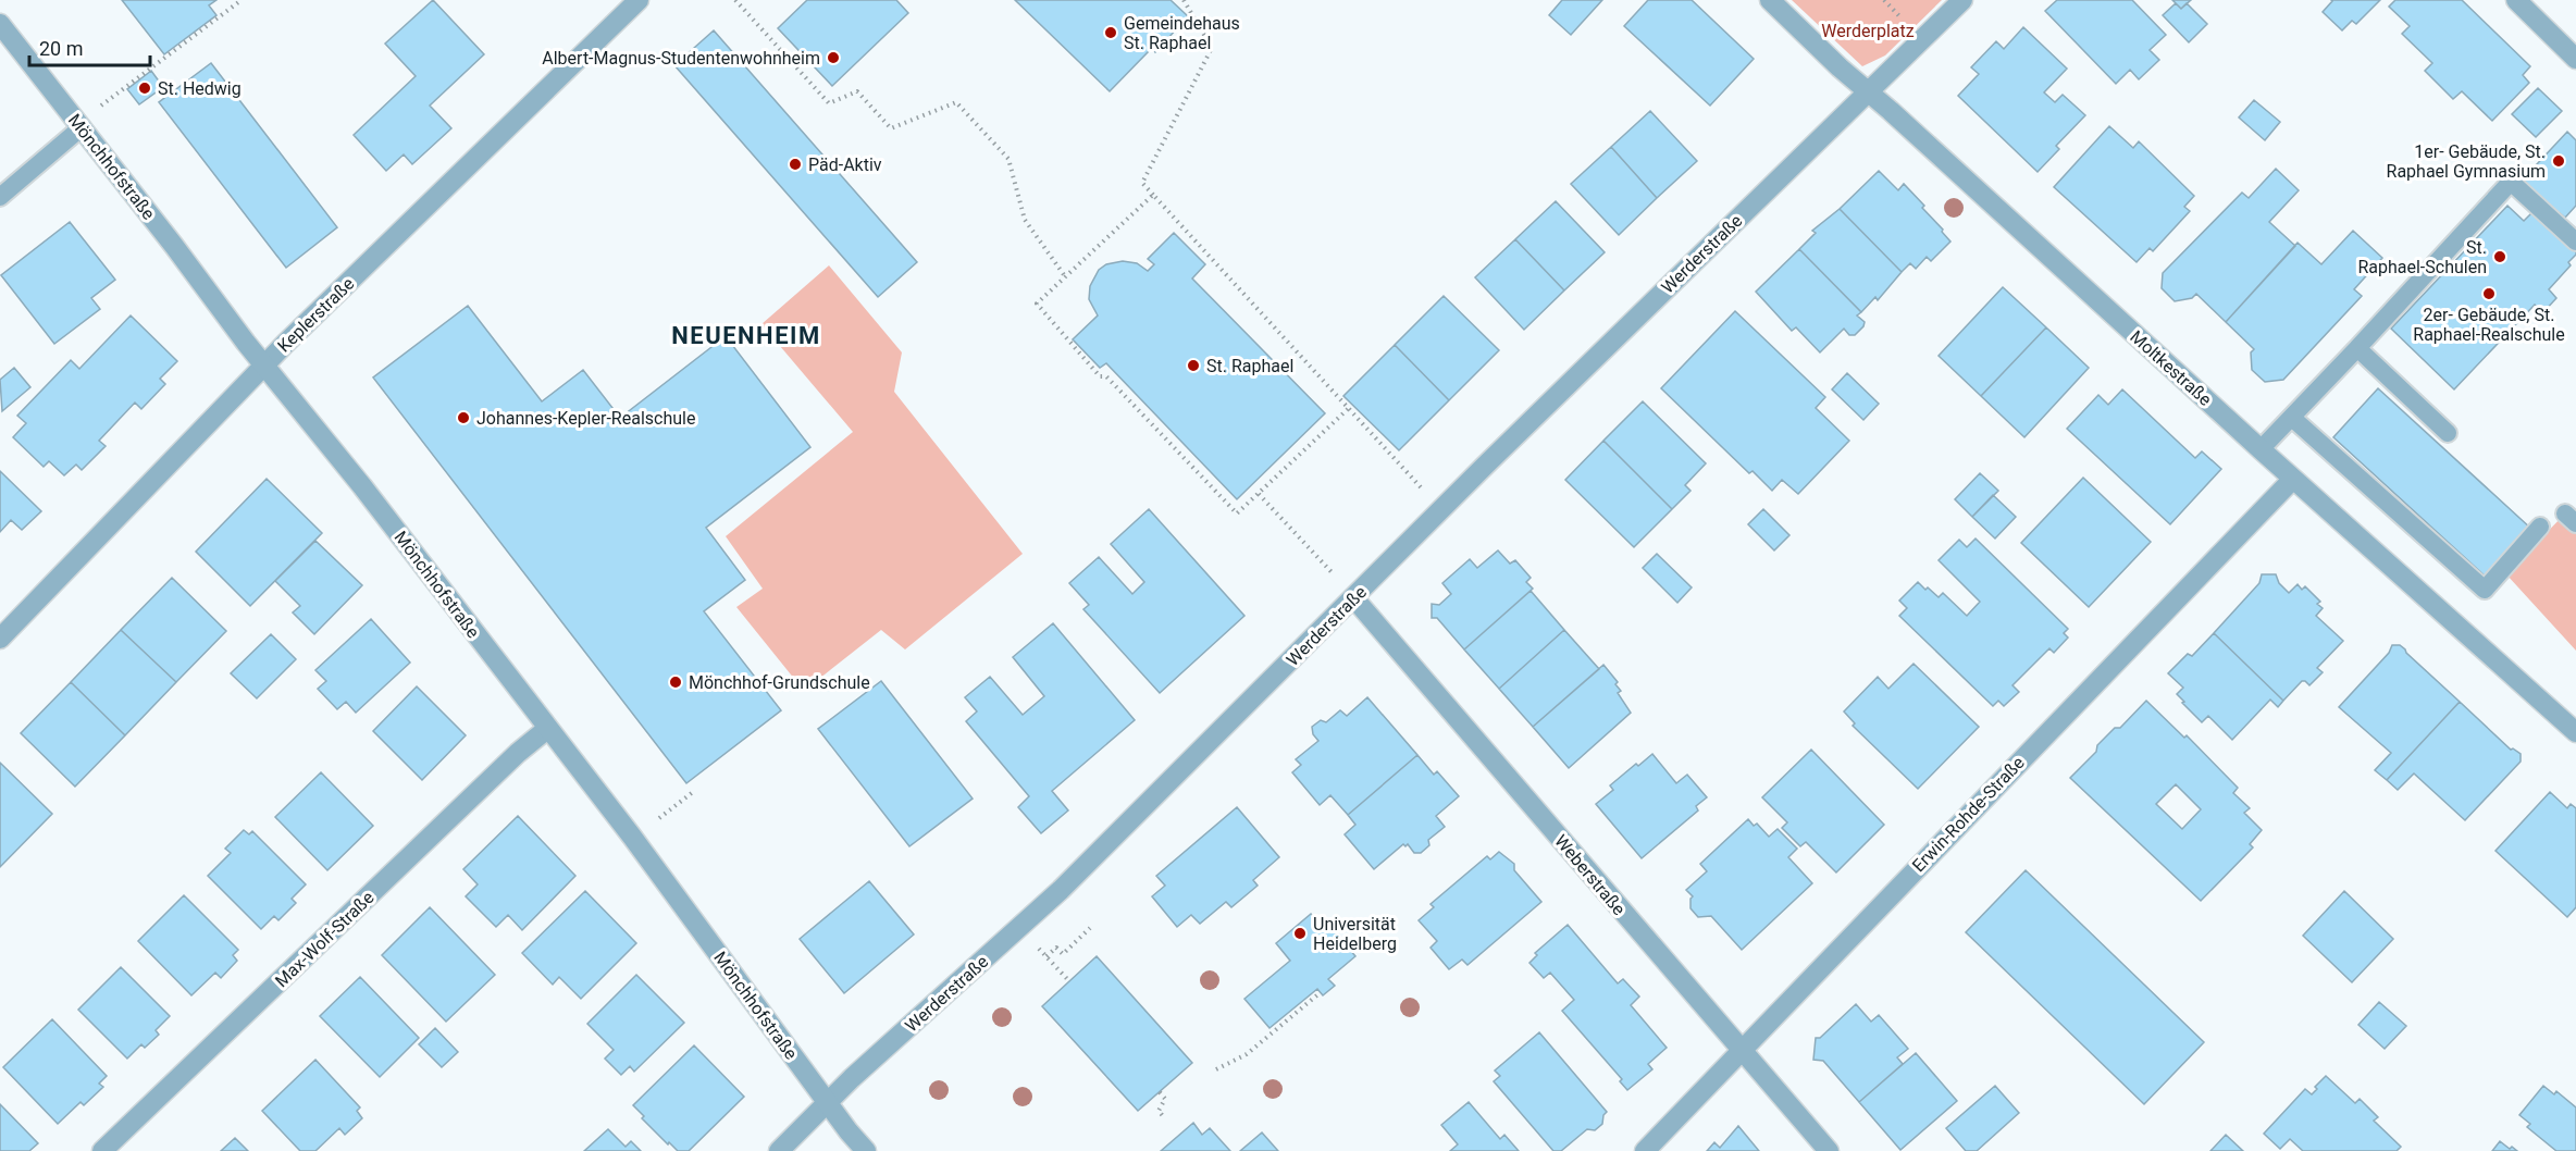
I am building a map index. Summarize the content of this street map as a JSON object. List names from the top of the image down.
{
  "streets": {
    "street": [
      "Mönchhofstraße",
      "Werderstraße",
      "Keplerstraße",
      "Moltkestraße",
      "Erwin-Rohde-Straße",
      "Weberstraße",
      "Max-Wolf-Straße"
    ]
  },
  "crossings": [
    ["Mönchhofstraße", "Werderstraße"],
    ["Mönchhofstraße", "Keplerstraße"],
    ["Mönchhofstraße", "Max-Wolf-Straße"],
    ["Werderstraße", "Moltkestraße"],
    ["Werderstraße", "Weberstraße"],
    ["Moltkestraße", "Erwin-Rohde-Straße"],
    ["Erwin-Rohde-Straße", "Weberstraße"]
  ],
  "districts": ["NEUENHEIM"],
  "parks": ["Werderplatz"],
  "places": [
    "Gemeindehaus St. Raphael",
    "Albert-Magnus-Studentenwohnheim",
    "St. Hedwig",
    "1er- Gebäude, St. Raphael Gymnasium",
    "Päd-Aktiv",
    "St. Raphael-Schulen",
    "2er- Gebäude, St. Raphael-Realschule",
    "St. Raphael",
    "Johannes-Kepler-Realschule",
    "Mönchhof-Grundschule",
    "Universität Heidelberg"
  ],
  "scale_bar": "20 m"
}
